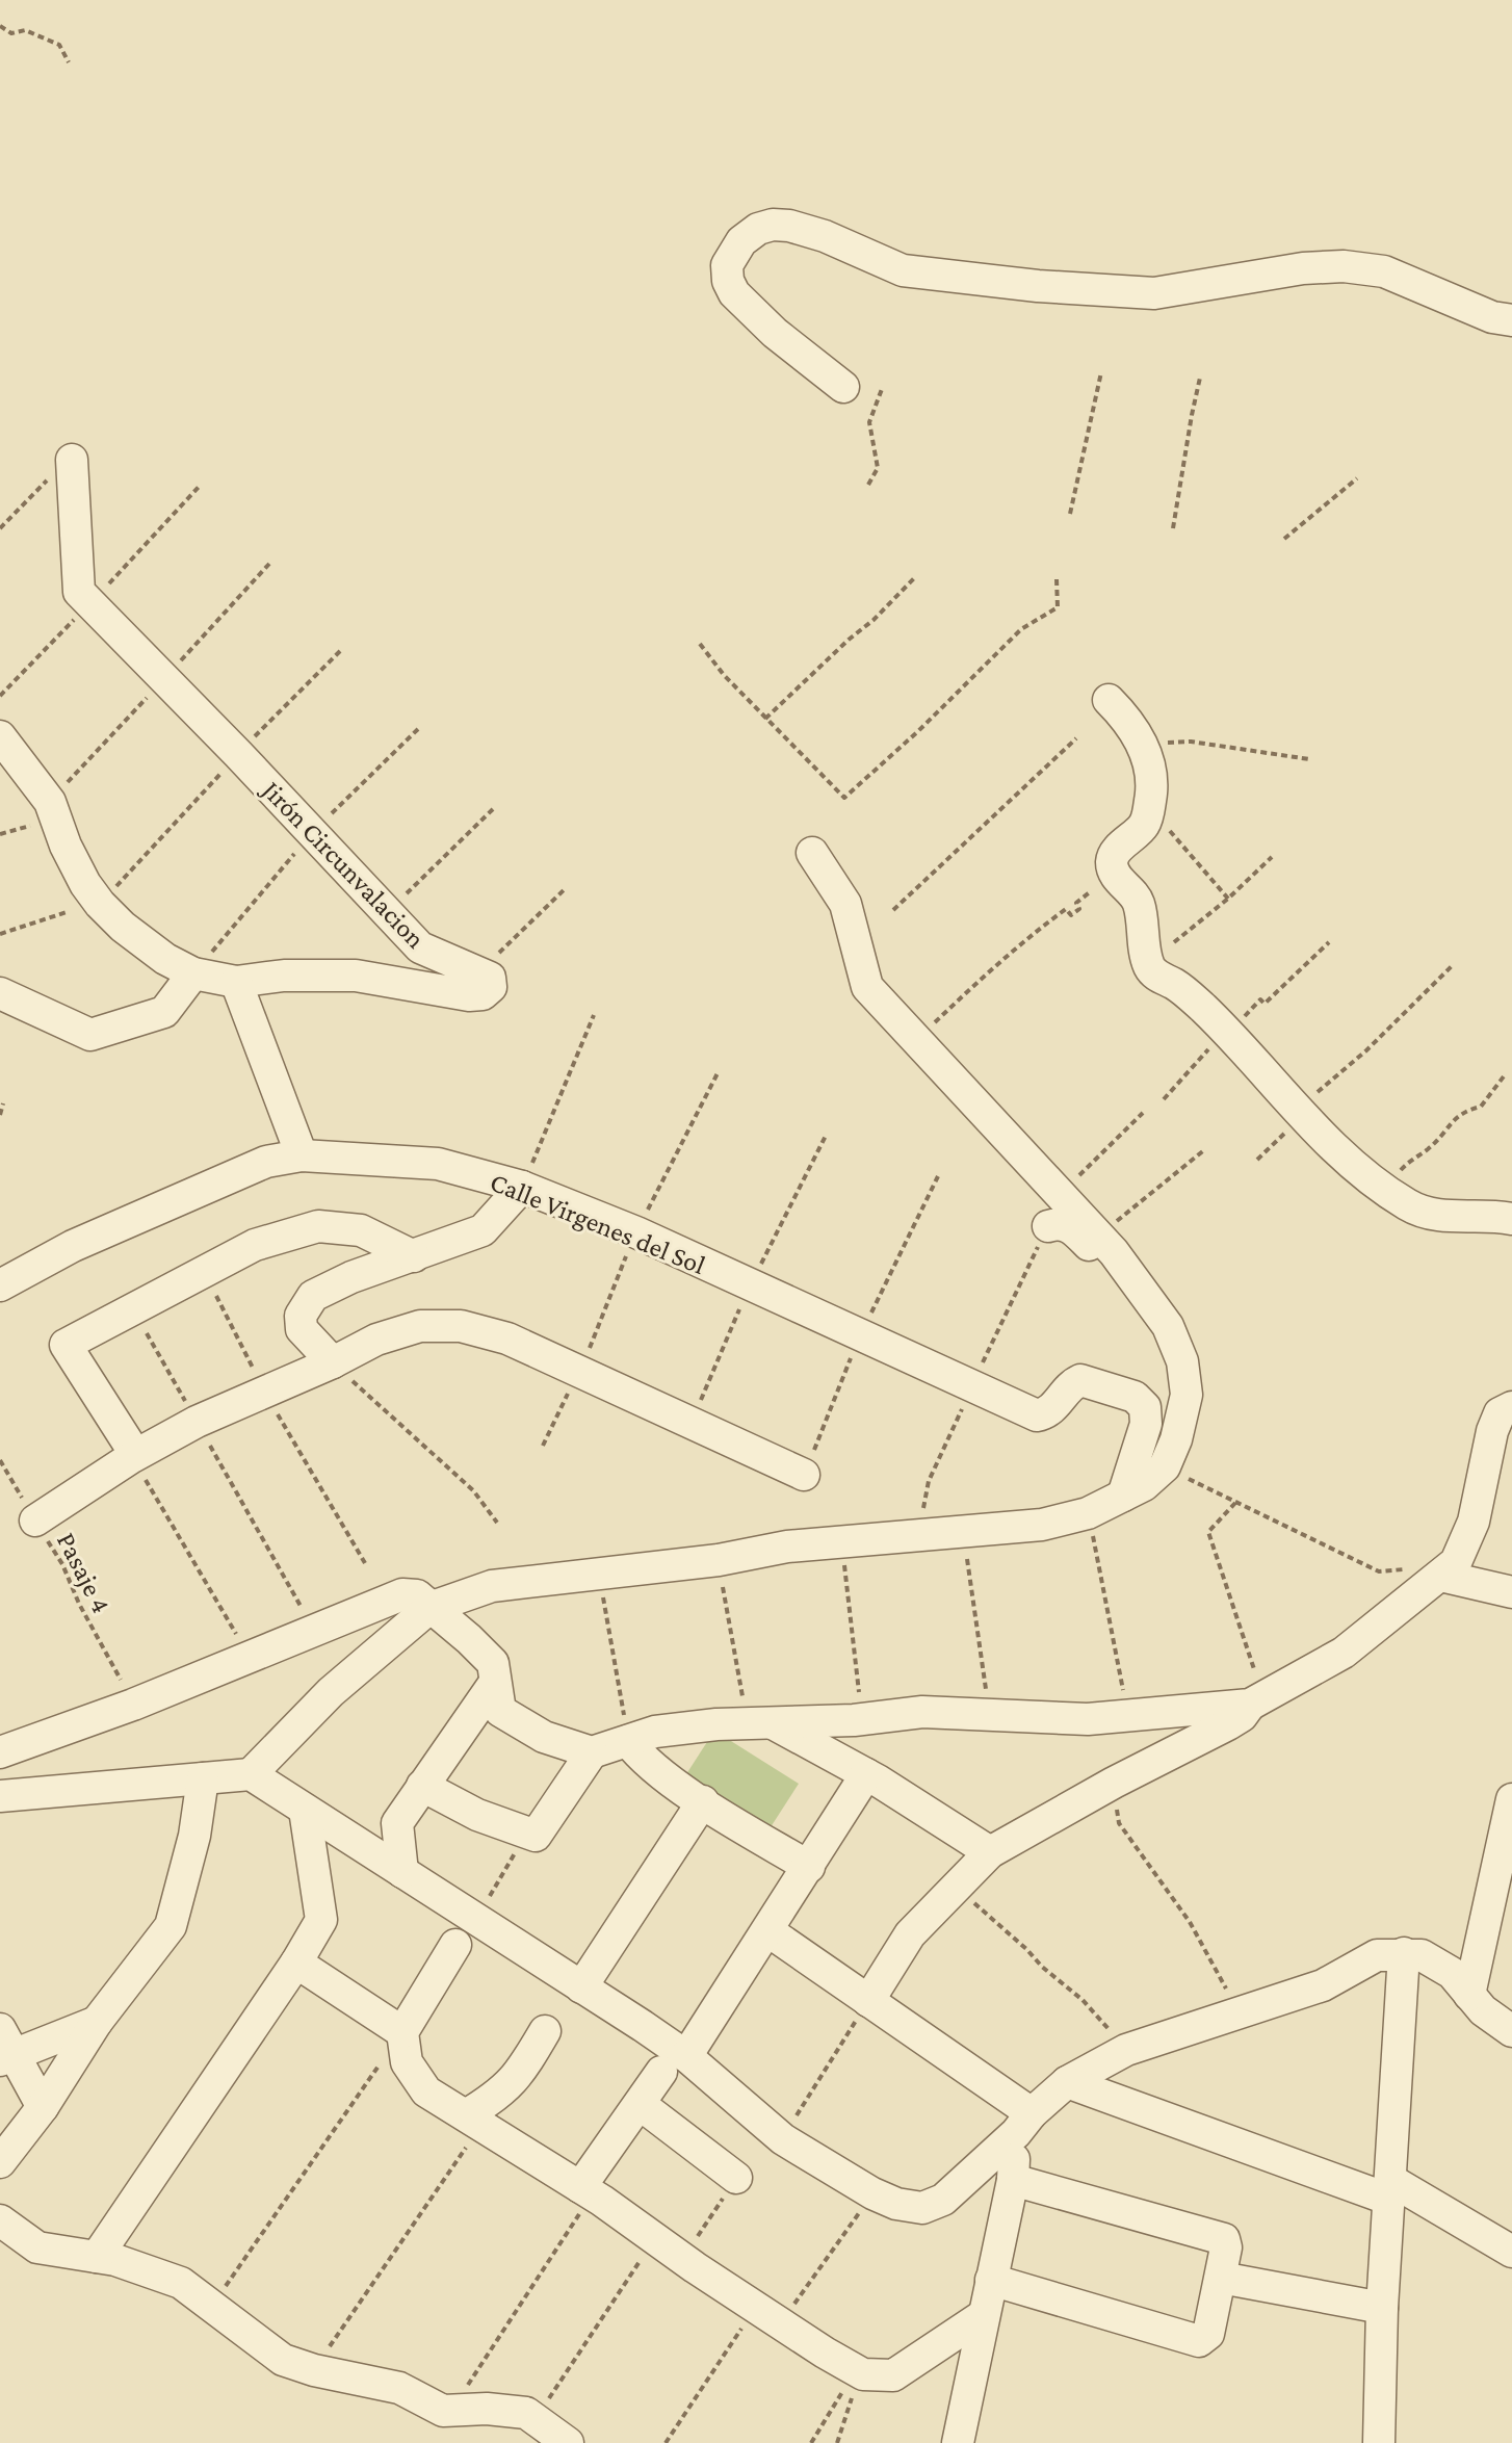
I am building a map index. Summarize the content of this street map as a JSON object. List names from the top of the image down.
{
  "streets": {
    "street": ["Jirón Circunvalacion", "Calle Virgenes del Sol"],
    "path": ["Pasaje 4"]
  }
}
